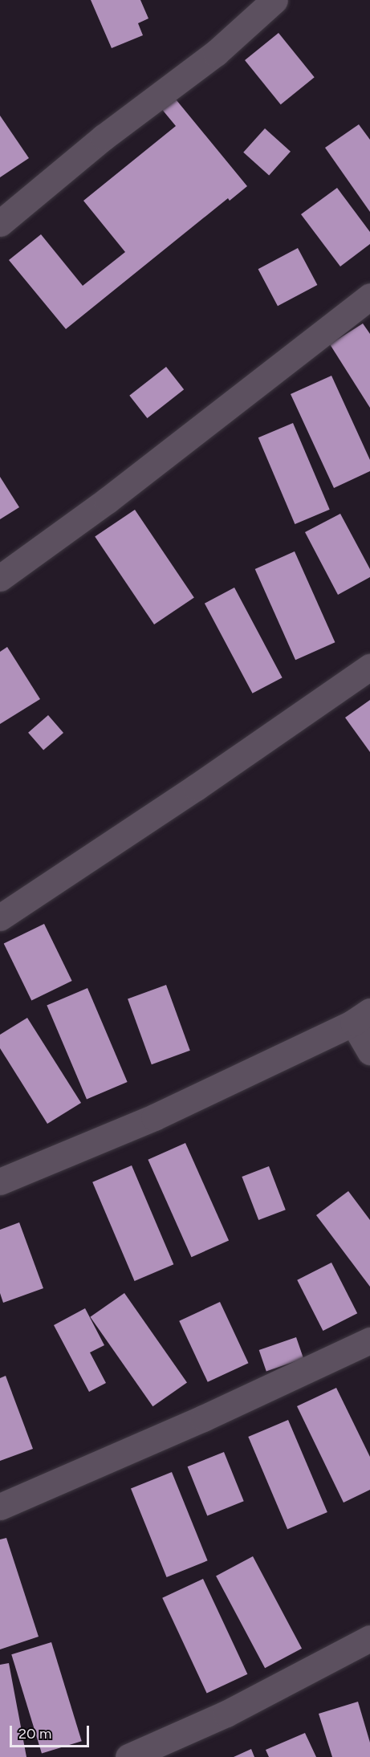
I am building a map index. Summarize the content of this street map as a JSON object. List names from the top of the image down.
{
  "scale_bar": "20 m"
}
